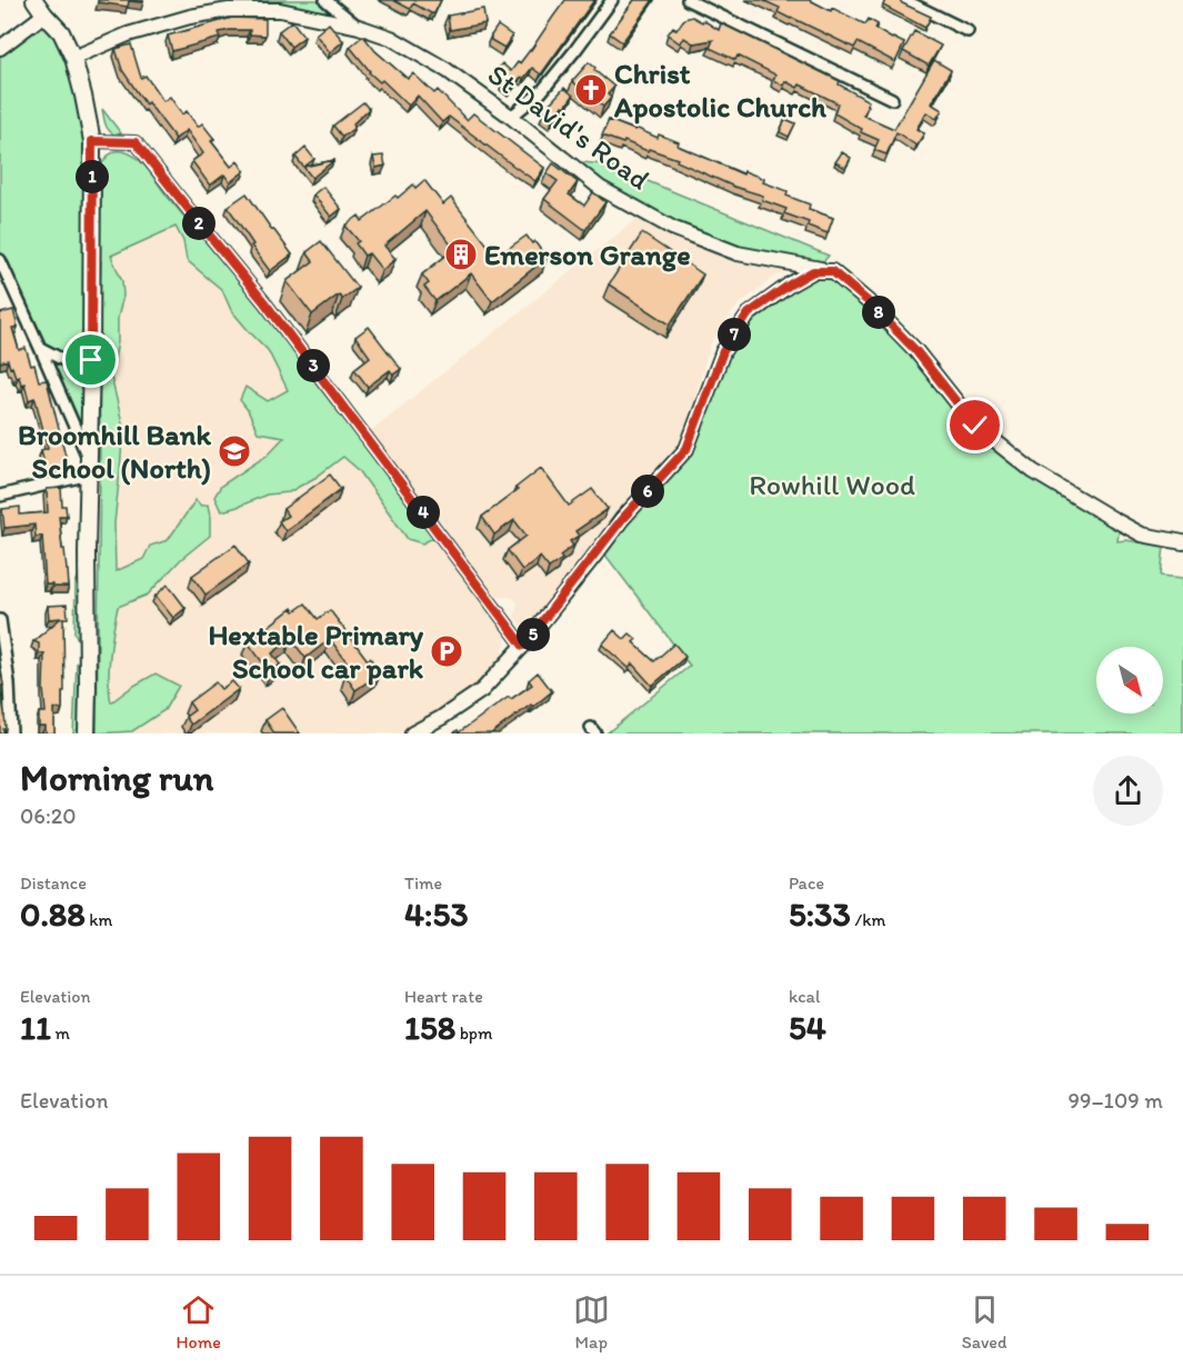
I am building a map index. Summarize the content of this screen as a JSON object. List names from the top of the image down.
{
  "streets": {
    "street": ["St David's Road"]
  },
  "parks": ["Rowhill Wood"],
  "places": {
    "church": ["Christ Apostolic Church"],
    "building": ["Emerson Grange"],
    "school or university": ["Broomhill Bank School (North)"],
    "parking": ["Hextable Primary School car park"]
  },
  "north": "bottom right",
  "page": {
    "pins": [
      "1",
      "2",
      "8",
      "7",
      "3",
      "6",
      "4",
      "5"
    ],
    "heading": ["Morning run", "06:20"],
    "stats": [
      ["Distance", "0.88 km"],
      ["Time", "4:53"],
      ["Pace", "5:33 /km"],
      ["Elevation", "11 m"],
      ["Heart rate", "158 bpm"],
      ["kcal", "54"]
    ],
    "chart": ["Elevation", "99–109 m"],
    "tabs": ["Home", "Map", "Saved"]
  }
}
